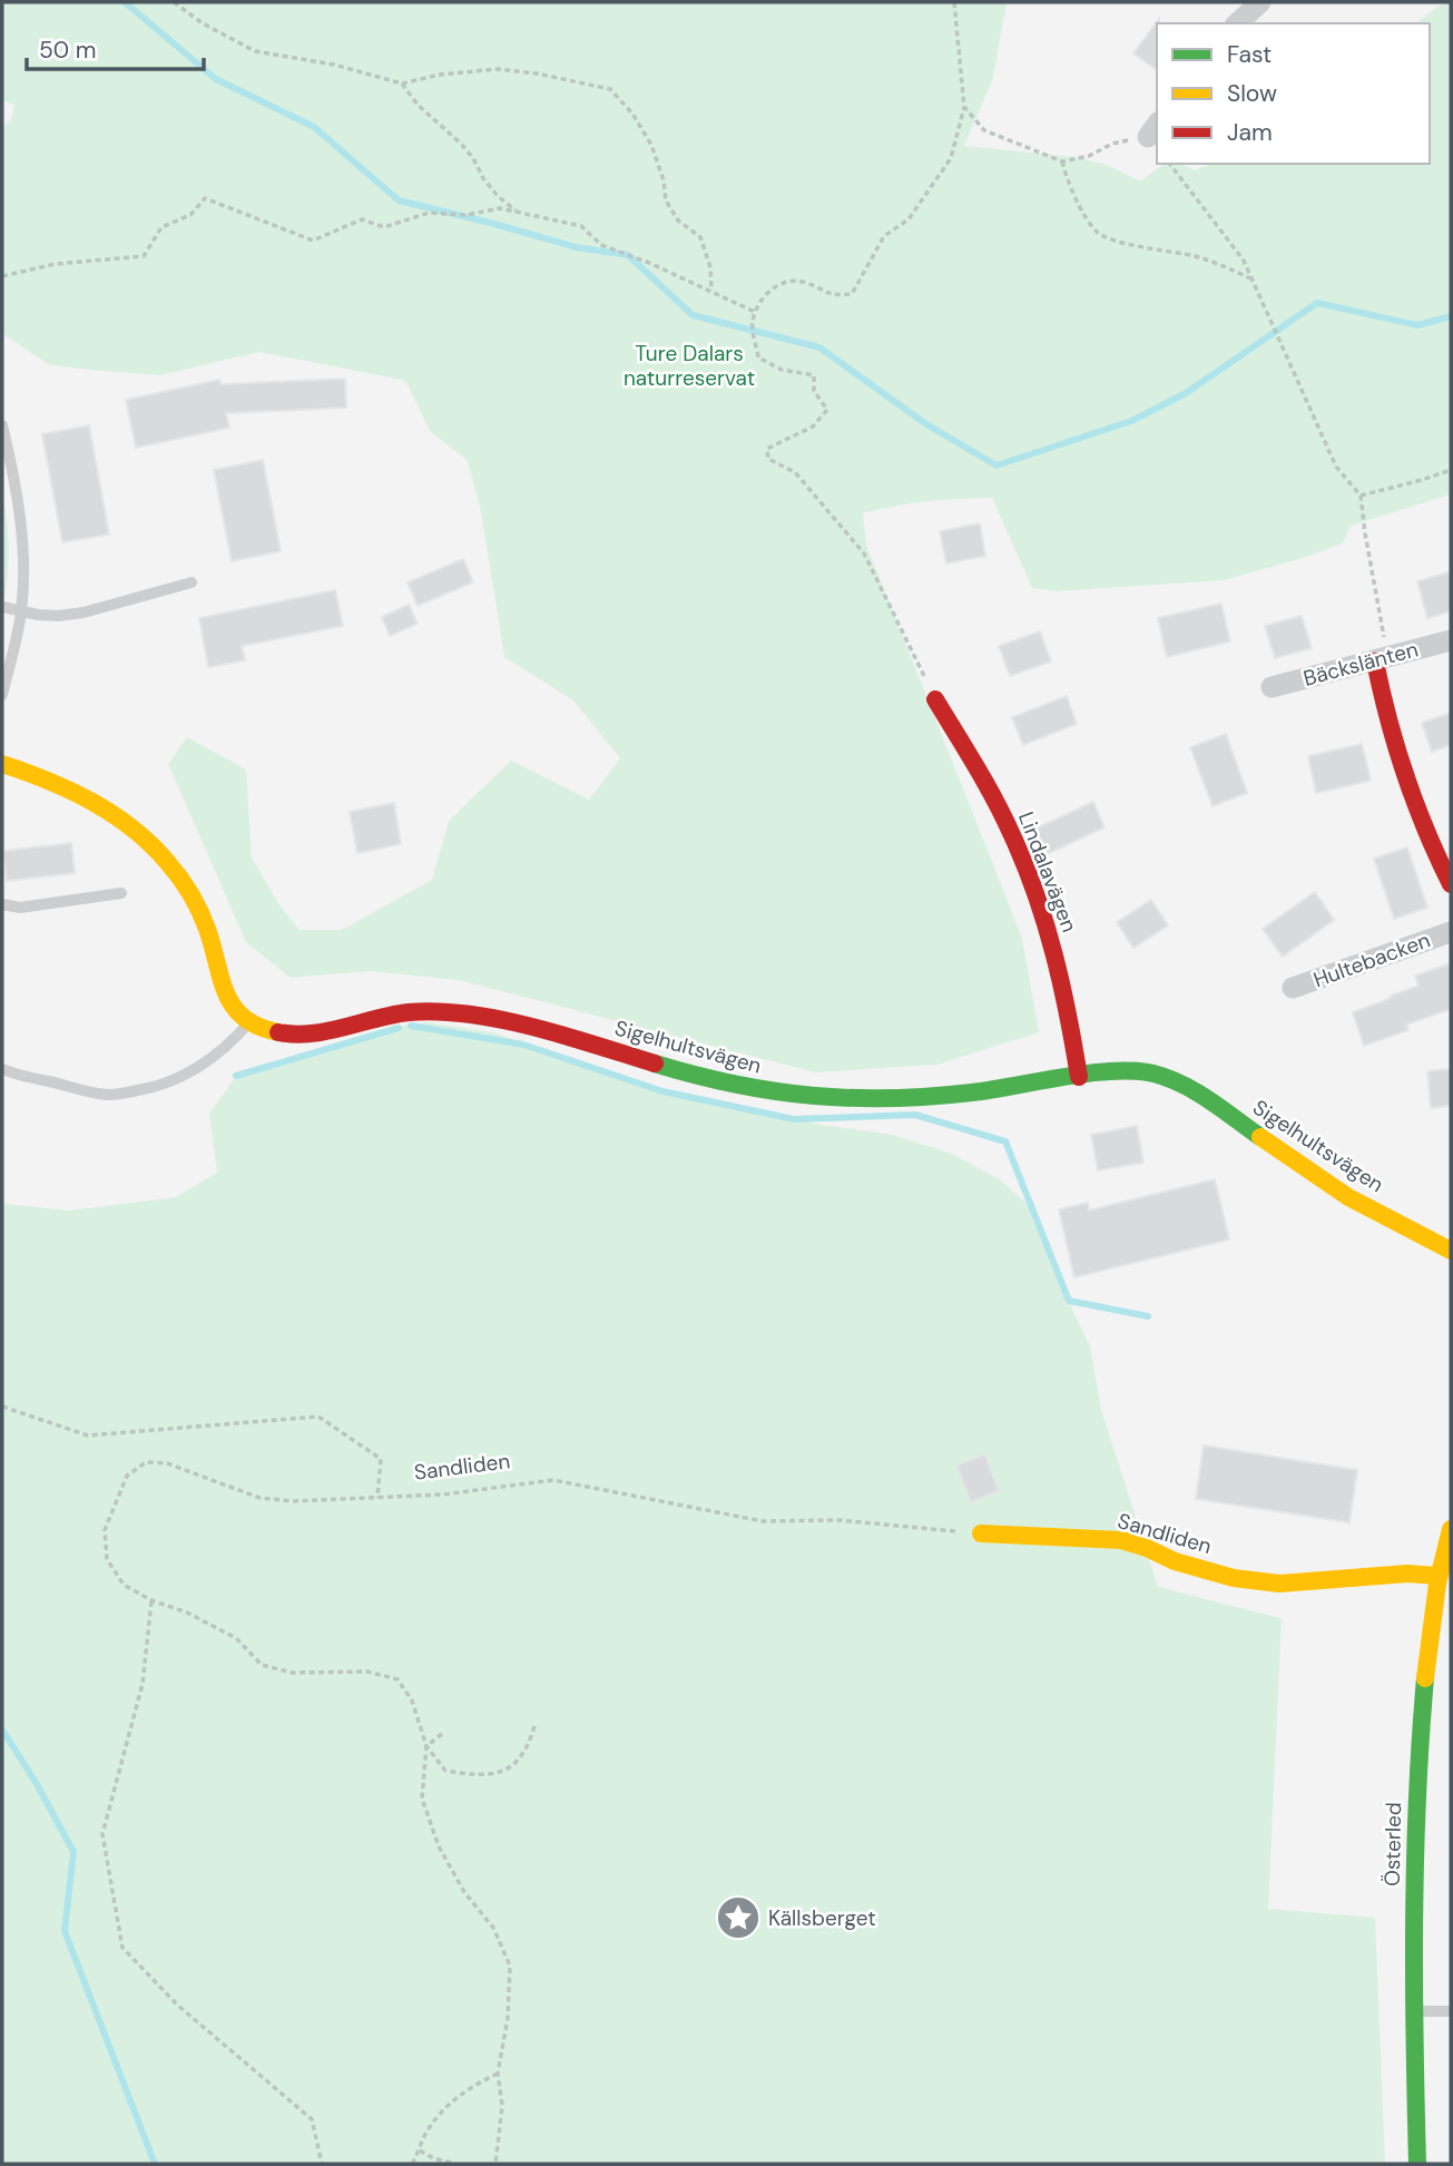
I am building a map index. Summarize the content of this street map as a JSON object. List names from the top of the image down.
{
  "streets": {
    "street": [
      "Bäckslänten",
      "Lindalavägen",
      "Hultebacken",
      "Sigelhultsvägen",
      "Sandliden",
      "Österled"
    ]
  },
  "crossings": [
    ["Lindalavägen", "Sigelhultsvägen"],
    ["Sandliden", "Österled"]
  ],
  "parks": ["Ture Dalars naturreservat"],
  "places": {
    "place": ["Källsberget"]
  },
  "legend": ["Fast", "Slow", "Jam"],
  "scale_bar": "50 m"
}
